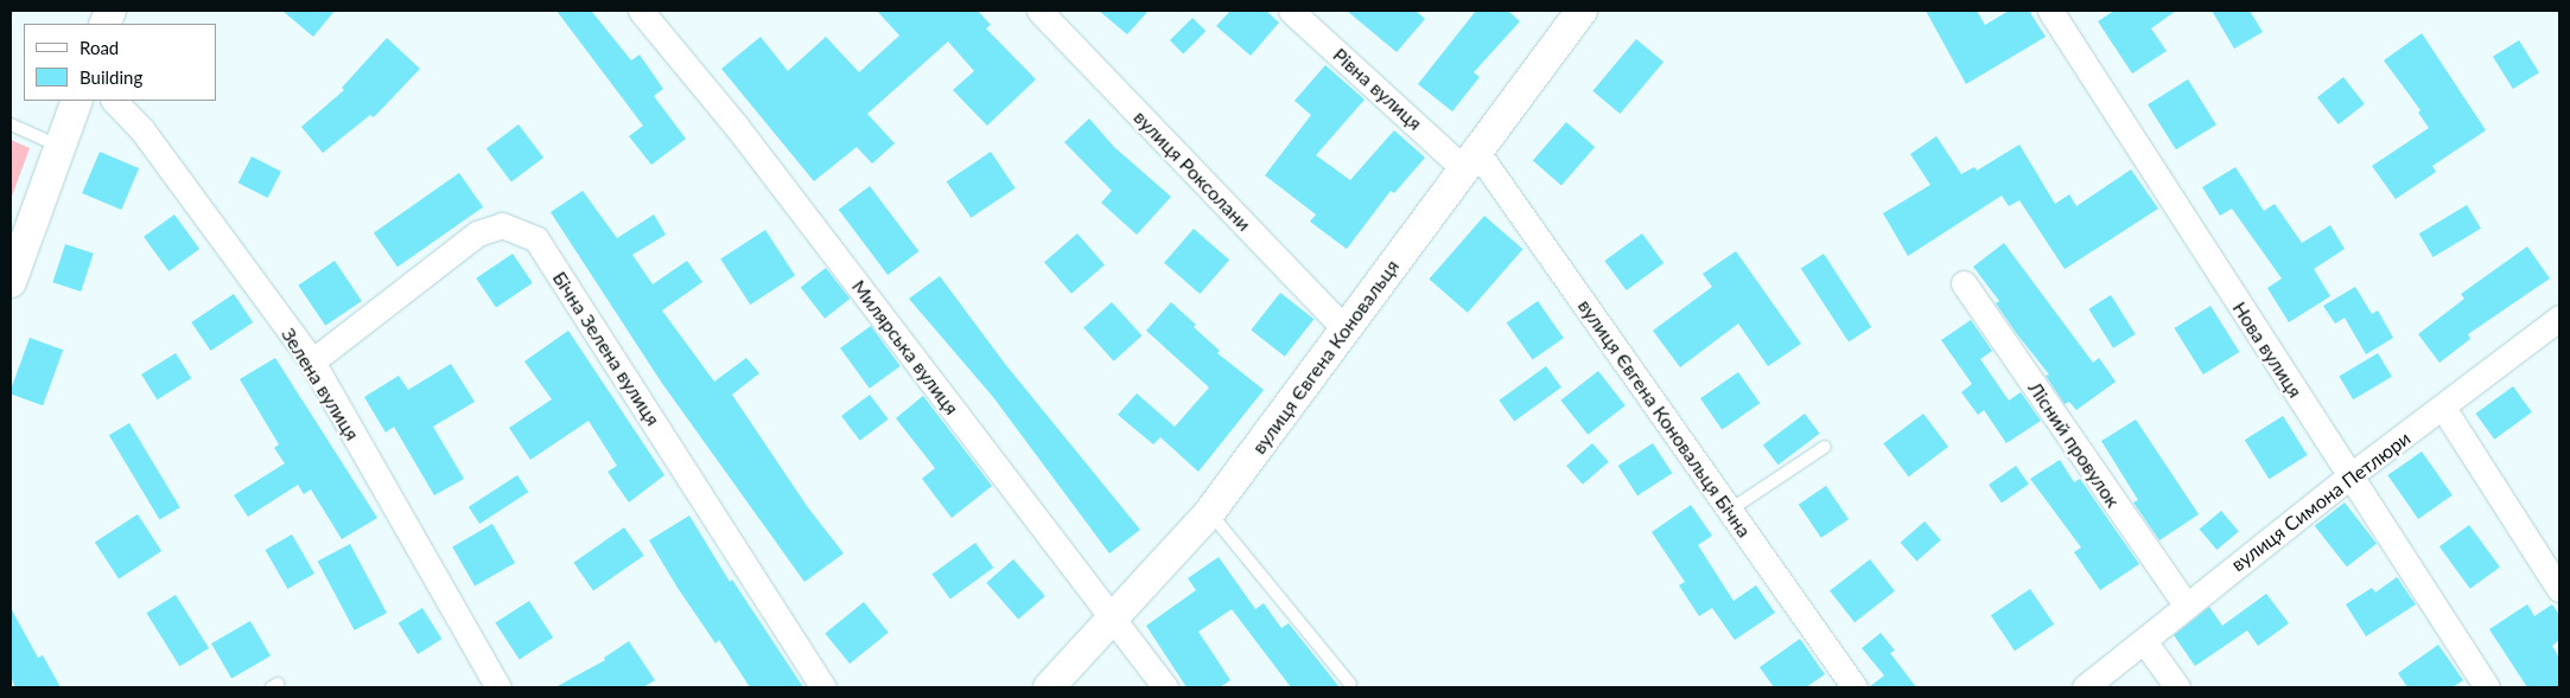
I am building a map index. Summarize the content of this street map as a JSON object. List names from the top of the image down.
{
  "streets": {
    "street": [
      "Рівна вулиця",
      "вулиця Роксолани",
      "Милярська вулиця",
      "Бічна Зелена вулиця",
      "Нова вулиця",
      "вулиця Євгена Коновальця",
      "Зелена вулиця",
      "вулиця Євгена Коновальця Бічна",
      "Лісний провулок",
      "вулиця Симона Петлюри"
    ]
  },
  "crossings": [
    ["Рівна вулиця", "вулиця Євгена Коновальця"],
    ["Рівна вулиця", "вулиця Євгена Коновальця Бічна"],
    ["вулиця Роксолани", "вулиця Євгена Коновальця"],
    ["Милярська вулиця", "вулиця Євгена Коновальця"],
    ["Бічна Зелена вулиця", "Зелена вулиця"],
    ["Нова вулиця", "вулиця Симона Петлюри"],
    ["вулиця Євгена Коновальця", "вулиця Євгена Коновальця Бічна"],
    ["Лісний провулок", "вулиця Симона Петлюри"]
  ],
  "legend": ["Road", "Building"]
}
